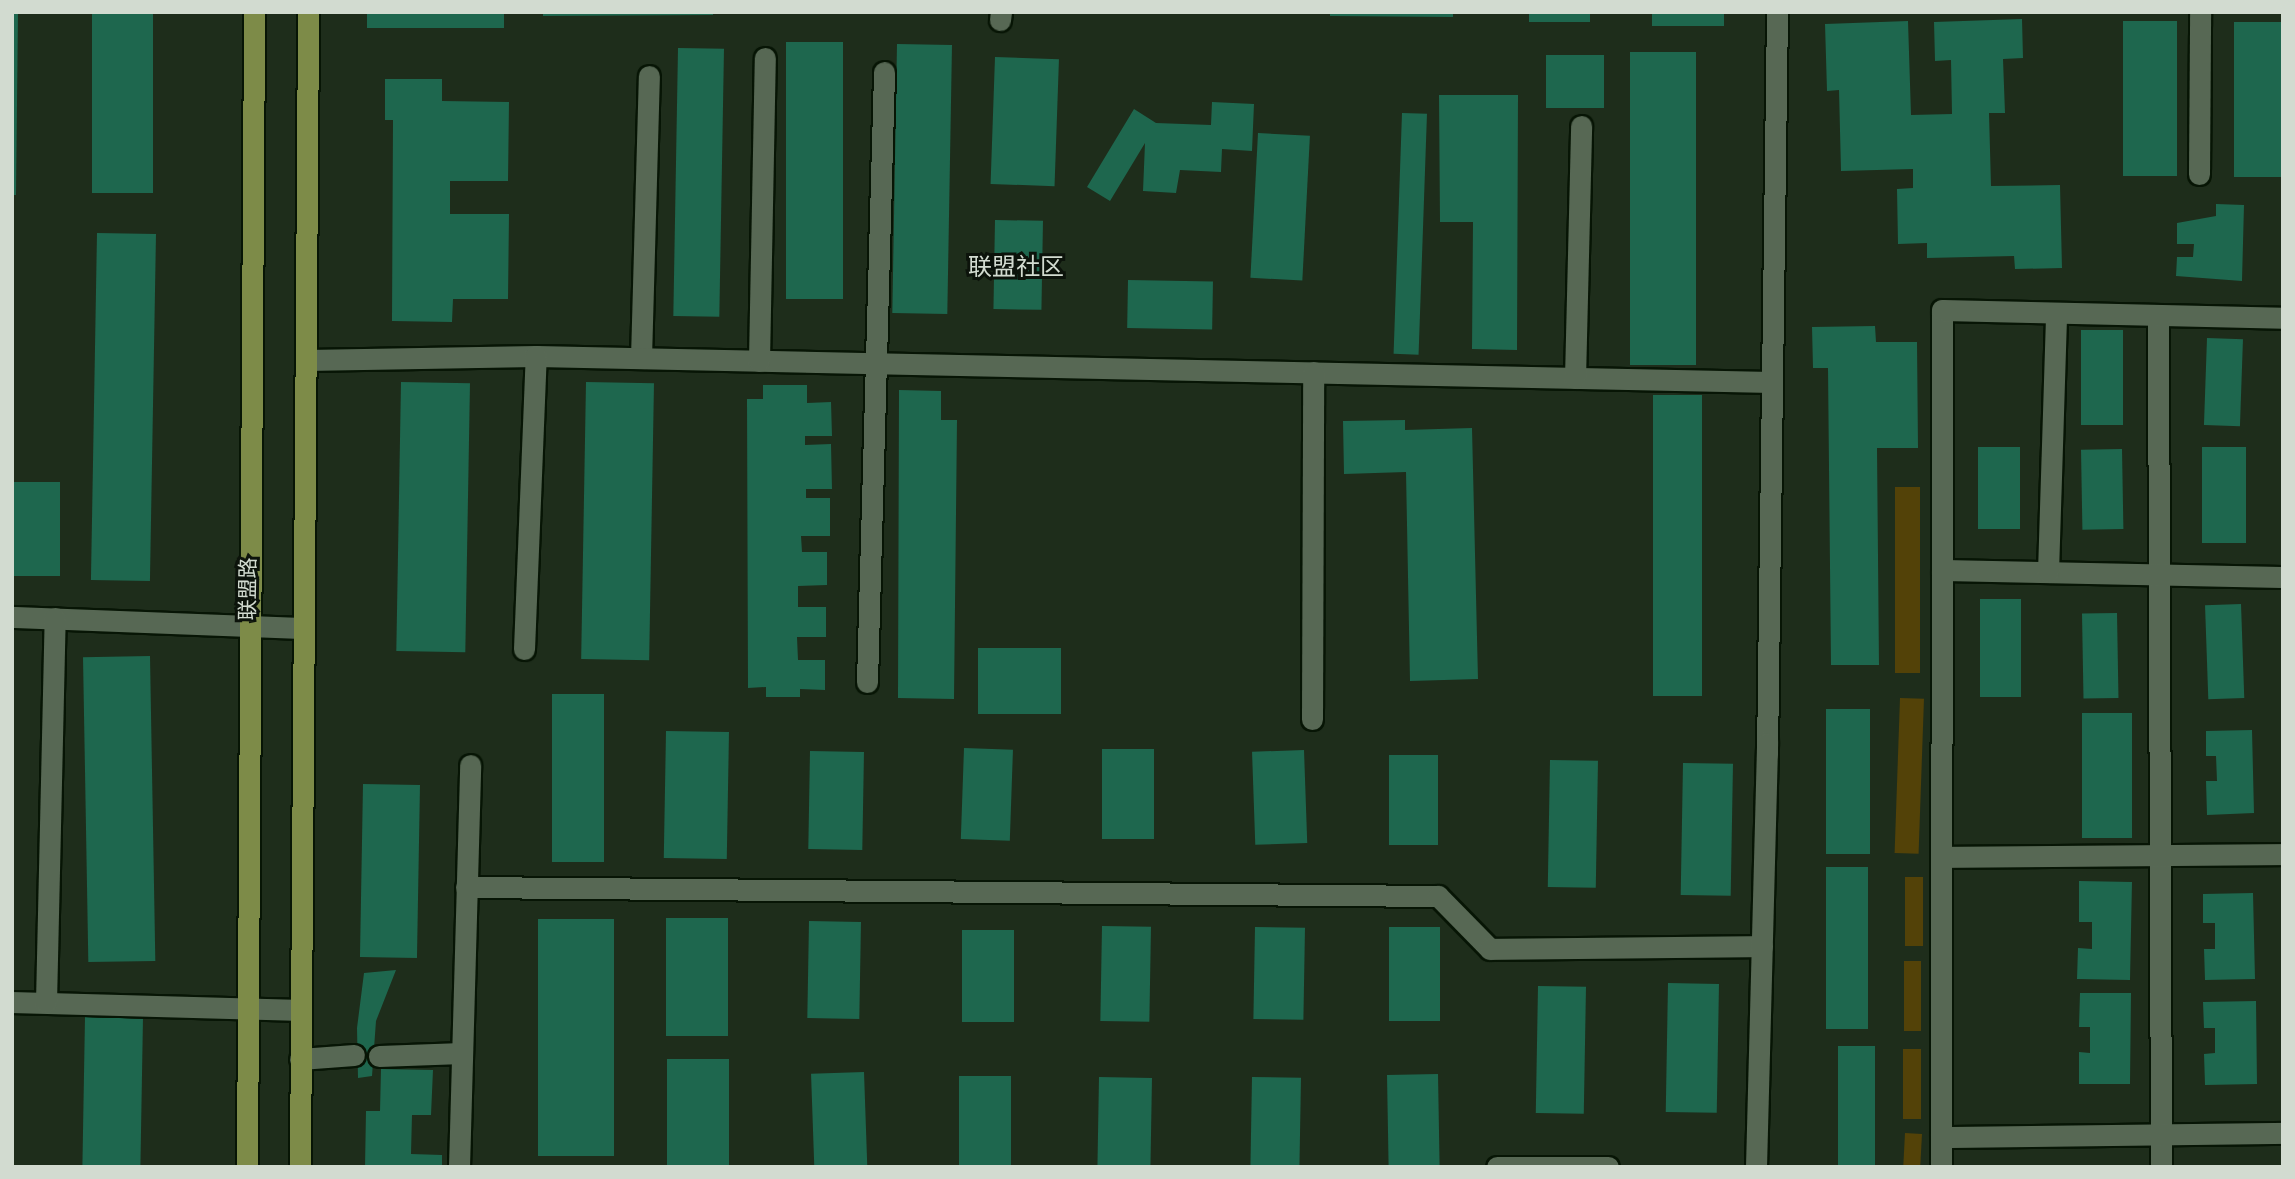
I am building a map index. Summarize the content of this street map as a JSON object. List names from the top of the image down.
{
  "streets": {
    "main road": ["联盟路"]
  },
  "districts": ["联盟社区"]
}
